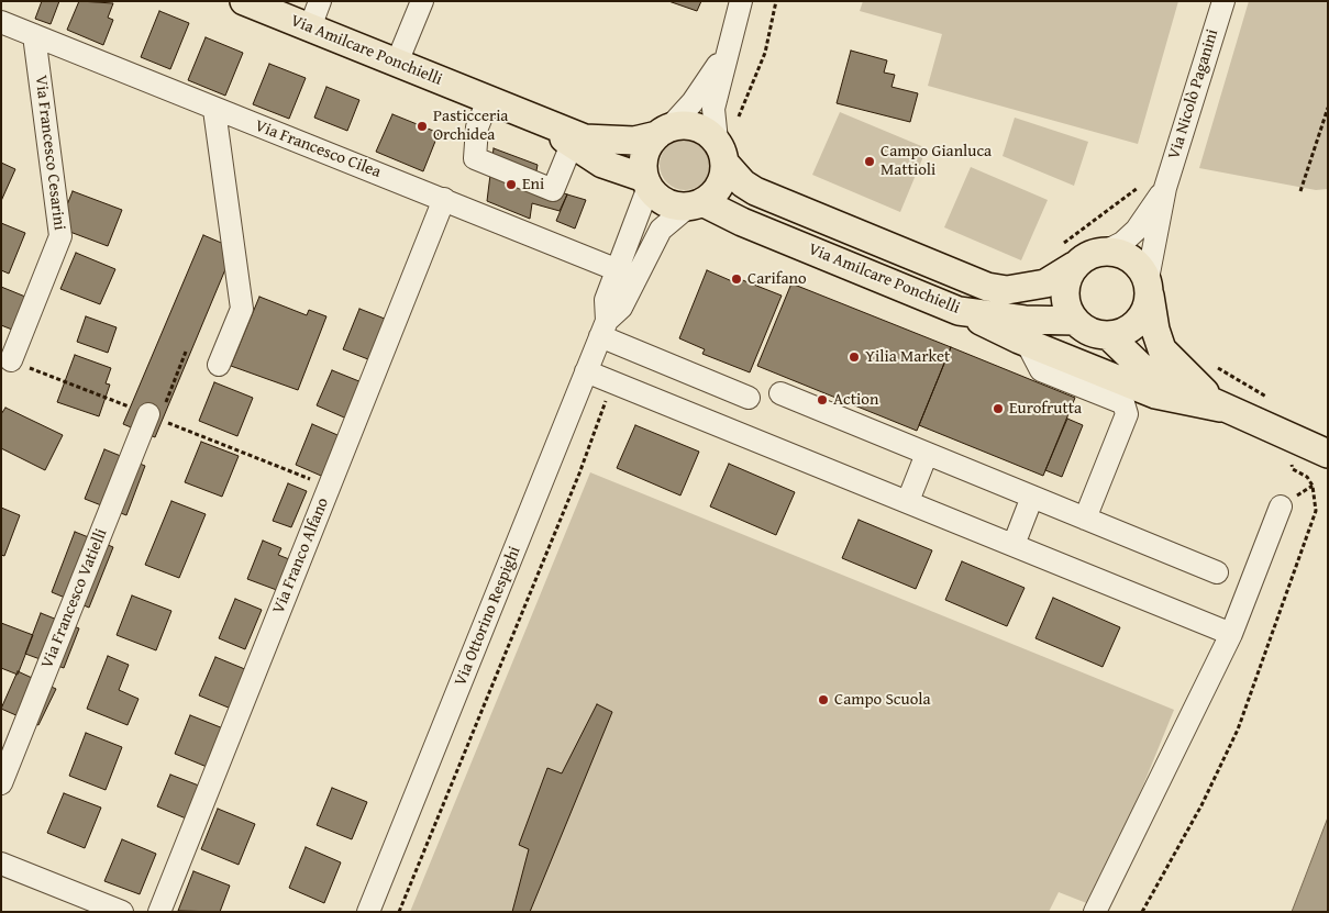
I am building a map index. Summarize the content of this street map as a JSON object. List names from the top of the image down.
{
  "streets": {
    "main road": ["Via Amilcare Ponchielli"],
    "street": [
      "Via Nicolò Paganini",
      "Via Francesco Cilea",
      "Via Francesco Cesarini",
      "Via Franco Alfano",
      "Via Francesco Vatielli",
      "Via Ottorino Respighi"
    ]
  },
  "crossings": [
    ["Via Amilcare Ponchielli", "Via Nicolò Paganini"],
    ["Via Amilcare Ponchielli", "Via Ottorino Respighi"],
    ["Via Francesco Cilea", "Via Francesco Cesarini"],
    ["Via Francesco Cilea", "Via Franco Alfano"],
    ["Via Francesco Cilea", "Via Ottorino Respighi"]
  ],
  "places": [
    "Pasticceria Orchidea",
    "Campo Gianluca Mattioli",
    "Eni",
    "Carifano",
    "Yilia Market",
    "Action",
    "Eurofrutta",
    "Campo Scuola"
  ]
}
